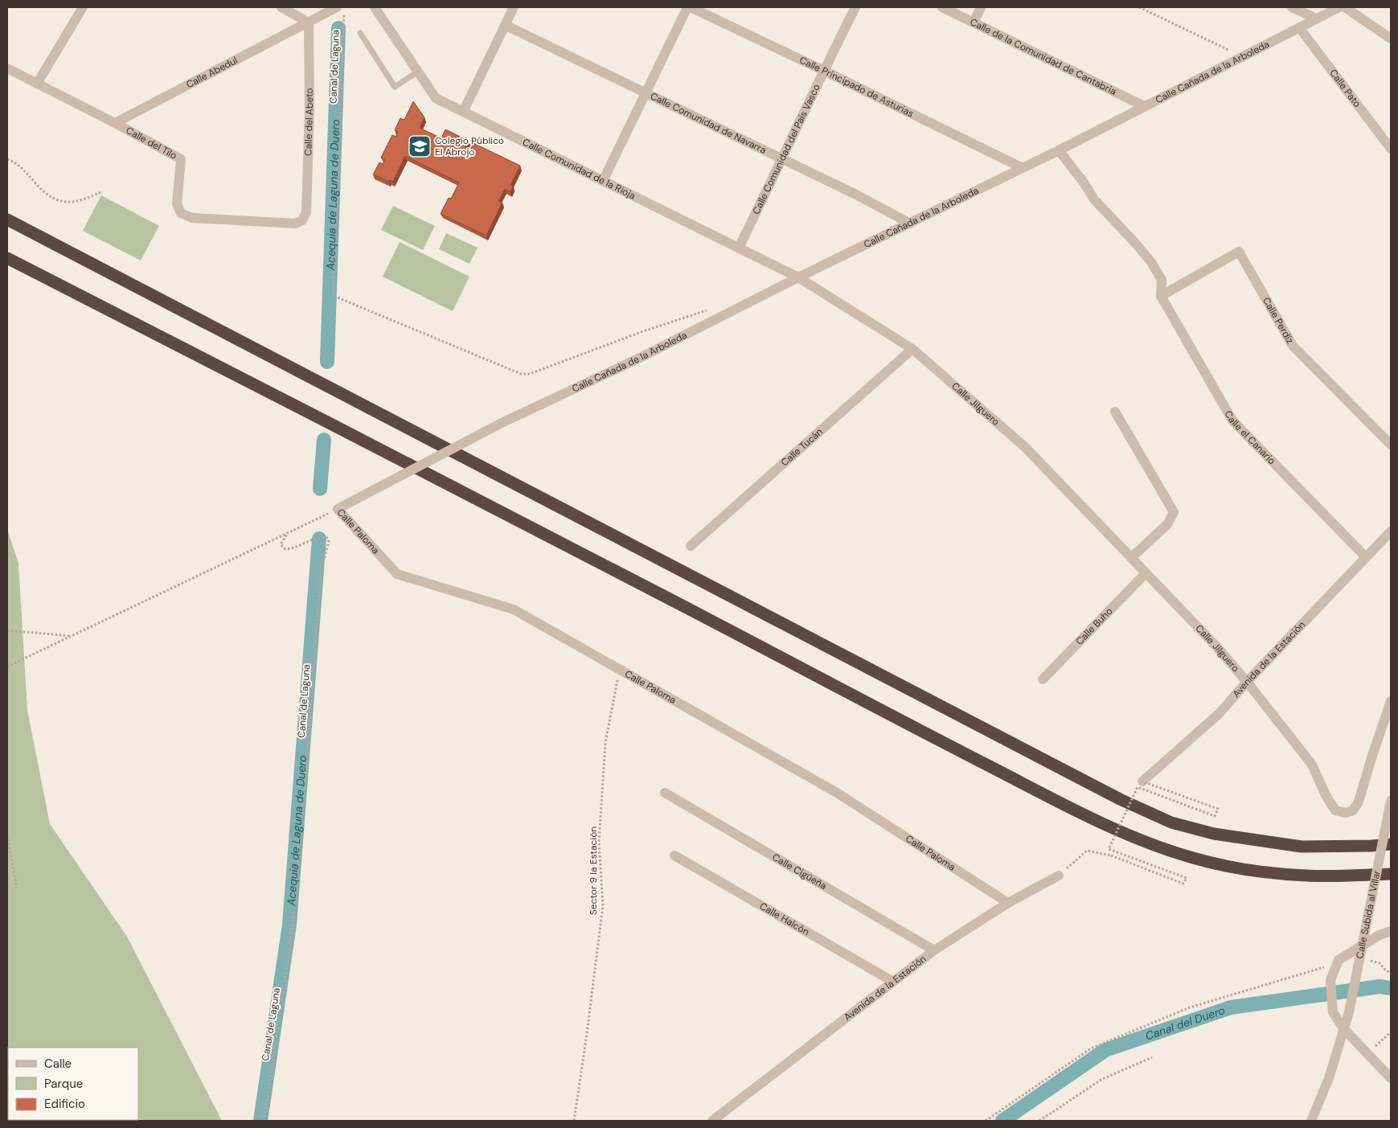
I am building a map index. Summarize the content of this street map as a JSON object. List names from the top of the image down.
{
  "streets": {
    "street": [
      "Calle de la Comunidad de Cantabria",
      "Calle Cañada de la Arboleda",
      "Calle Abedul",
      "Calle Principado de Asturias",
      "Calle Pato",
      "Calle del Abeto",
      "Calle Comunidad de Navarra",
      "Calle del Tilo",
      "Calle Comunidad del País Vasco",
      "Calle Comunidad de la Rioja",
      "Calle Perdíz",
      "Calle Jilguero",
      "Calle el Canario",
      "Calle Tucán",
      "Calle Paloma",
      "Calle Buho",
      "Avenida de la Estación",
      "Calle Cigüeña",
      "Calle Subida al Villar",
      "Calle Halcón"
    ],
    "path": ["Canal de Laguna", "Sector 9 la Estación"]
  },
  "crossings": [
    ["Calle de la Comunidad de Cantabria", "Calle Cañada de la Arboleda"],
    ["Canal de Laguna", "Calle Cañada de la Arboleda"],
    ["Calle Cañada de la Arboleda", "Calle Principado de Asturias"],
    ["Calle Cañada de la Arboleda", "Calle Pato"],
    ["Calle Cañada de la Arboleda", "Calle Comunidad de Navarra"],
    ["Calle Cañada de la Arboleda", "Calle Comunidad de la Rioja"],
    ["Calle Cañada de la Arboleda", "Calle Jilguero"],
    ["Calle Cañada de la Arboleda", "Calle Paloma"],
    ["Calle Abedul", "Calle del Abeto"],
    ["Calle Abedul", "Calle del Tilo"],
    ["Calle Principado de Asturias", "Calle Comunidad del País Vasco"],
    ["Calle del Abeto", "Calle del Tilo"],
    ["Calle Comunidad de Navarra", "Calle Comunidad del País Vasco"],
    ["Calle Comunidad del País Vasco", "Calle Comunidad de la Rioja"],
    ["Calle Comunidad de la Rioja", "Calle Jilguero"],
    ["Calle Perdíz", "Calle el Canario"],
    ["Calle Jilguero", "Calle Tucán"],
    ["Calle Jilguero", "Calle Buho"],
    ["Calle Jilguero", "Avenida de la Estación"],
    ["Calle el Canario", "Avenida de la Estación"],
    ["Calle Paloma", "Avenida de la Estación"],
    ["Calle Paloma", "Sector 9 la Estación"],
    ["Avenida de la Estación", "Calle Cigüeña"],
    ["Avenida de la Estación", "Calle Halcón"]
  ],
  "water": ["Acequia de Laguna de Duero", "Canal del Duero"],
  "places": {
    "school or university": ["Colegio Público El Abrojo"]
  },
  "legend": ["Calle", "Parque", "Edificio"]
}
